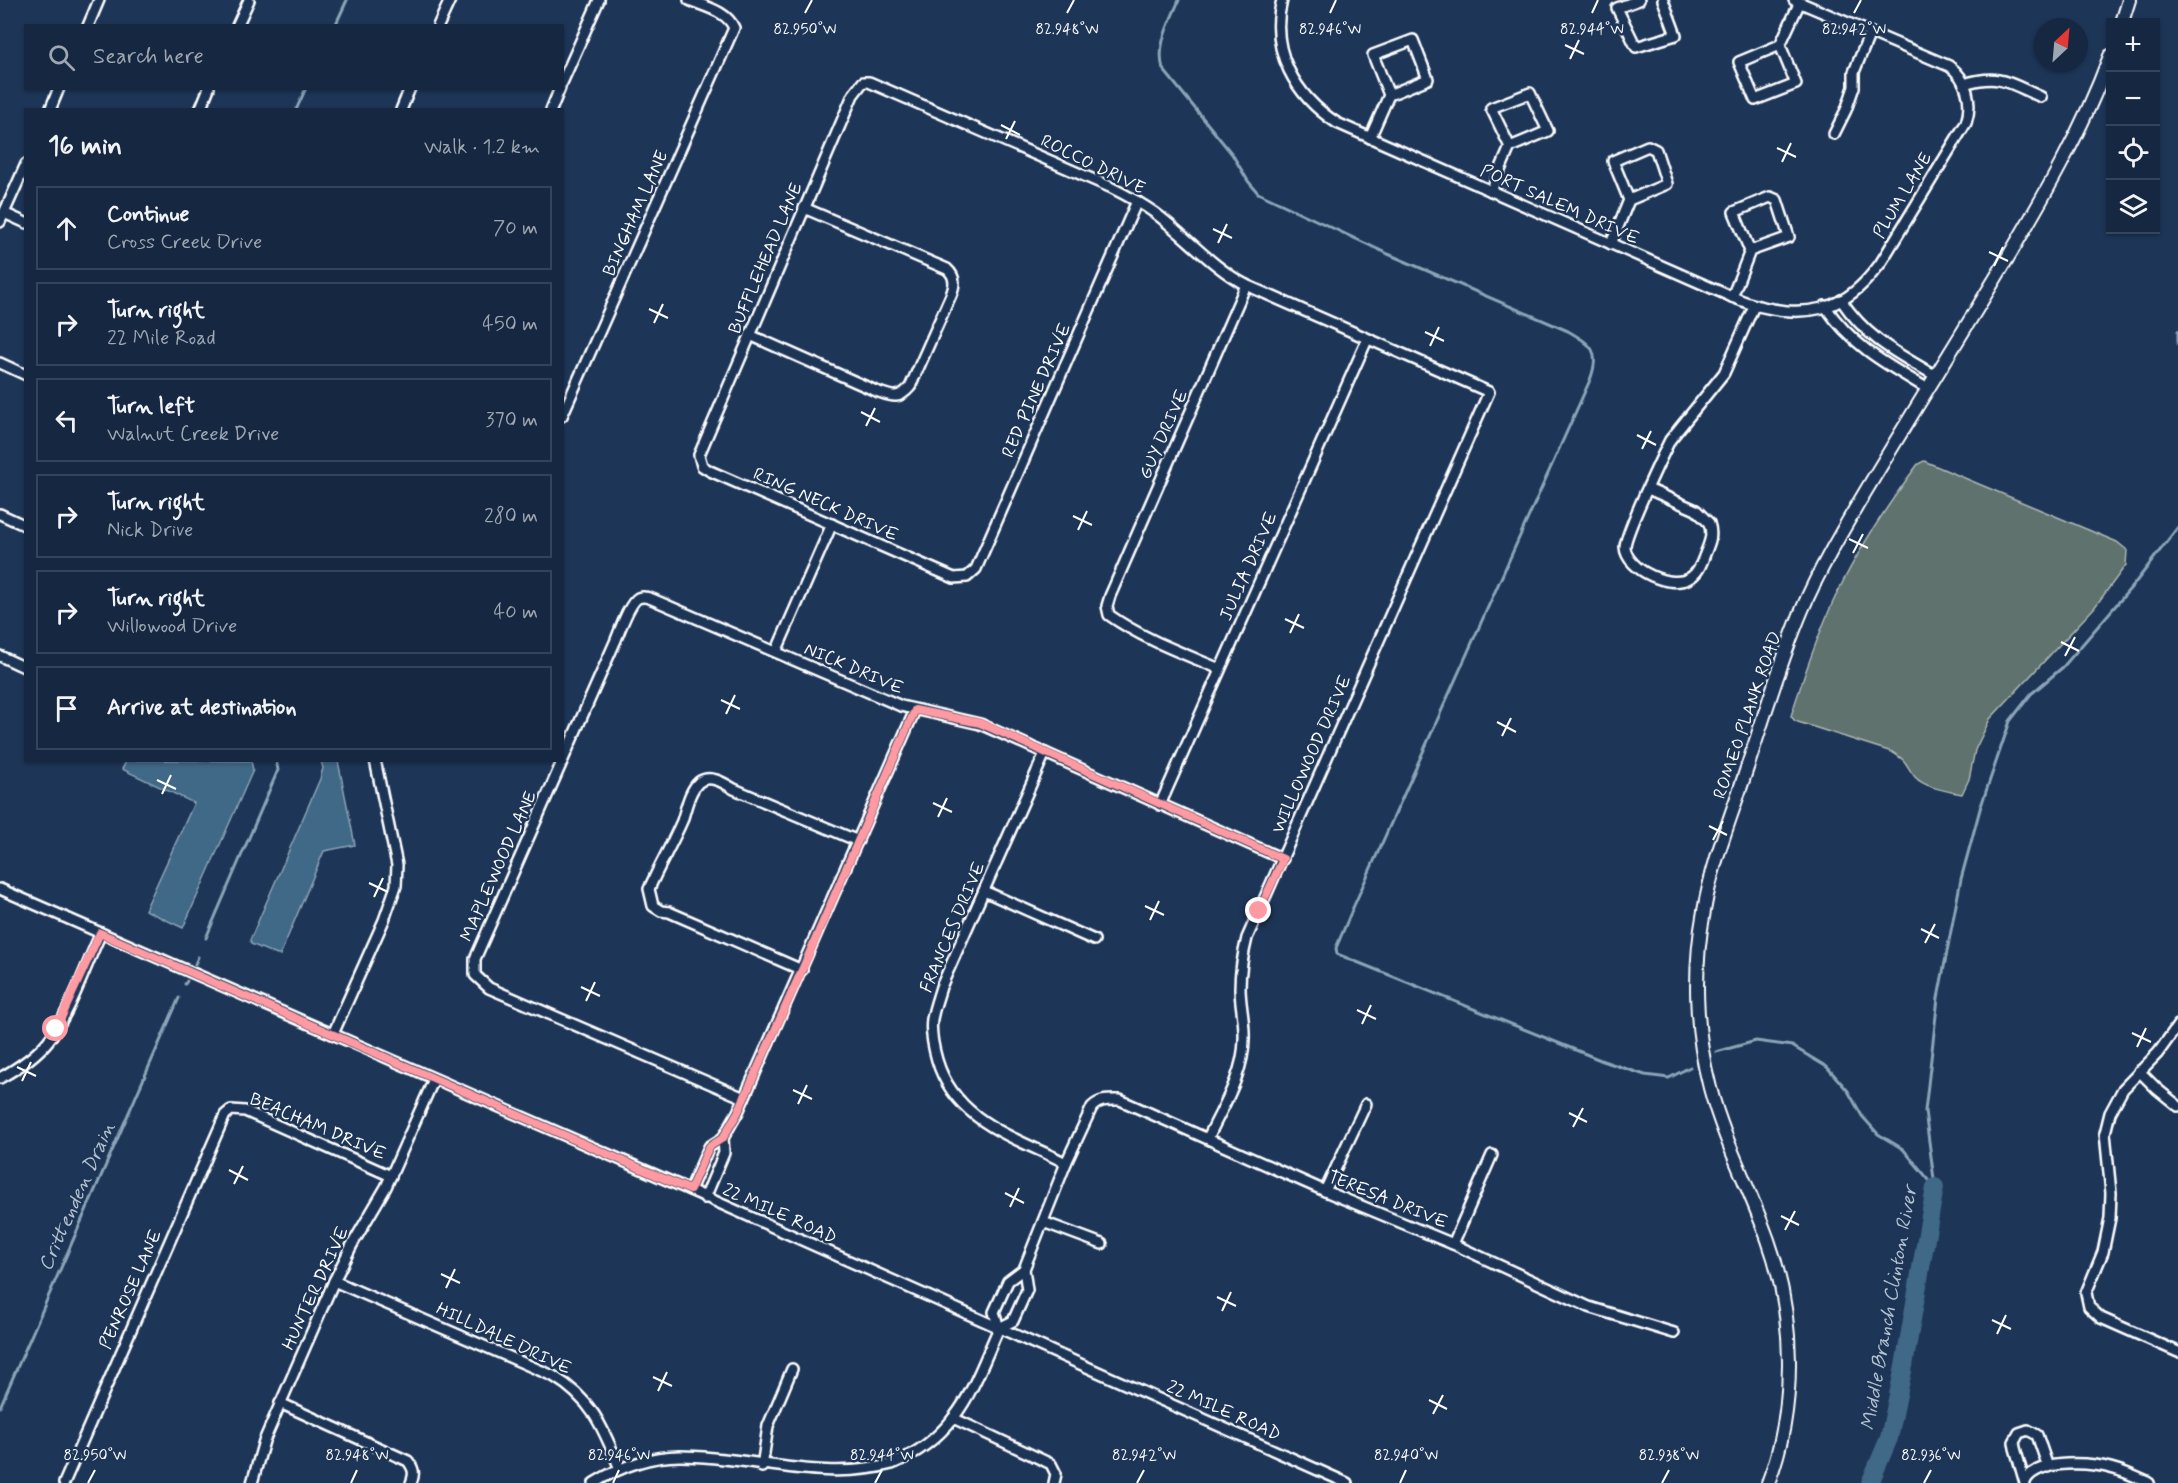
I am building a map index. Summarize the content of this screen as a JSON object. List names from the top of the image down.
{
  "streets": {
    "main road": ["ROMEO PLANK ROAD"],
    "street": [
      "ROCCO DRIVE",
      "PLUM LANE",
      "PORT SALEM DRIVE",
      "BINGHAM LANE",
      "BUFFLEHEAD LANE",
      "RED PINE DRIVE",
      "GUY DRIVE",
      "RING NECK DRIVE",
      "JULIA DRIVE",
      "NICK DRIVE",
      "WILLOWOOD DRIVE",
      "MAPLEWOOD LANE",
      "FRANCES DRIVE",
      "BEACHAM DRIVE",
      "TERESA DRIVE",
      "22 MILE ROAD",
      "HUNTER DRIVE",
      "PENROSE LANE",
      "HILLDALE DRIVE"
    ]
  },
  "crossings": [
    ["ROCCO DRIVE", "BUFFLEHEAD LANE"],
    ["ROCCO DRIVE", "RED PINE DRIVE"],
    ["ROCCO DRIVE", "GUY DRIVE"],
    ["ROCCO DRIVE", "JULIA DRIVE"],
    ["ROCCO DRIVE", "WILLOWOOD DRIVE"],
    ["PLUM LANE", "PORT SALEM DRIVE"],
    ["BUFFLEHEAD LANE", "RING NECK DRIVE"],
    ["RED PINE DRIVE", "RING NECK DRIVE"],
    ["GUY DRIVE", "JULIA DRIVE"],
    ["JULIA DRIVE", "NICK DRIVE"],
    ["NICK DRIVE", "WILLOWOOD DRIVE"],
    ["NICK DRIVE", "MAPLEWOOD LANE"],
    ["NICK DRIVE", "FRANCES DRIVE"],
    ["WILLOWOOD DRIVE", "TERESA DRIVE"],
    ["FRANCES DRIVE", "TERESA DRIVE"],
    ["BEACHAM DRIVE", "HUNTER DRIVE"],
    ["BEACHAM DRIVE", "PENROSE LANE"],
    ["22 MILE ROAD", "HUNTER DRIVE"],
    ["HUNTER DRIVE", "HILLDALE DRIVE"]
  ],
  "water": ["Crittenden Drain", "Middle Branch Clinton River"],
  "north": "top right",
  "page": {
    "map_buttons": ["+", "−"],
    "search": "Search here",
    "heading": ["16 min", "Walk · 1.2 km"],
    "list": [
      ["Continue", "Cross Creek Drive", "70 m"],
      ["Turn right", "22 Mile Road", "450 m"],
      ["Turn left", "Walnut Creek Drive", "370 m"],
      ["Turn right", "Nick Drive", "280 m"],
      ["Turn right", "Willowood Drive", "40 m"],
      "Arrive at destination"
    ]
  },
  "coordinates": [
    "82.950°W",
    "82.948°W",
    "82.946°W",
    "82.944°W",
    "82.942°W",
    "82.940°W",
    "82.938°W",
    "82.936°W"
  ]
}
